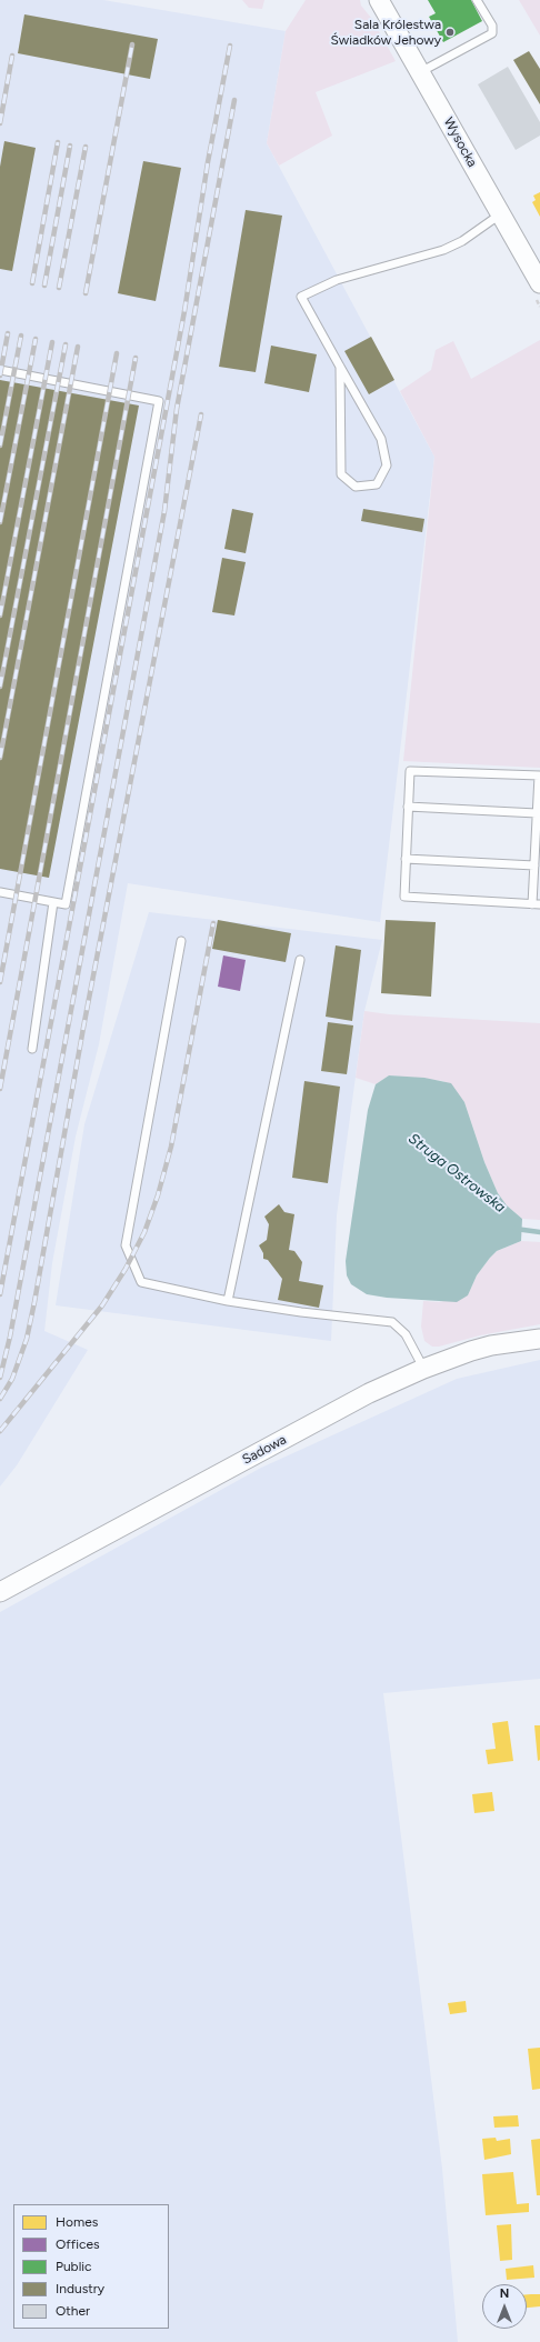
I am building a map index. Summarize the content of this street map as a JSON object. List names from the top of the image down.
{
  "streets": {
    "street": ["Wysocka", "Sadowa"]
  },
  "water": ["Struga Ostrowska"],
  "places": ["Sala Królestwa Świadków Jehowy"],
  "legend": [
    "Homes",
    "Offices",
    "Public",
    "Industry",
    "Other"
  ],
  "north": "top"
}
